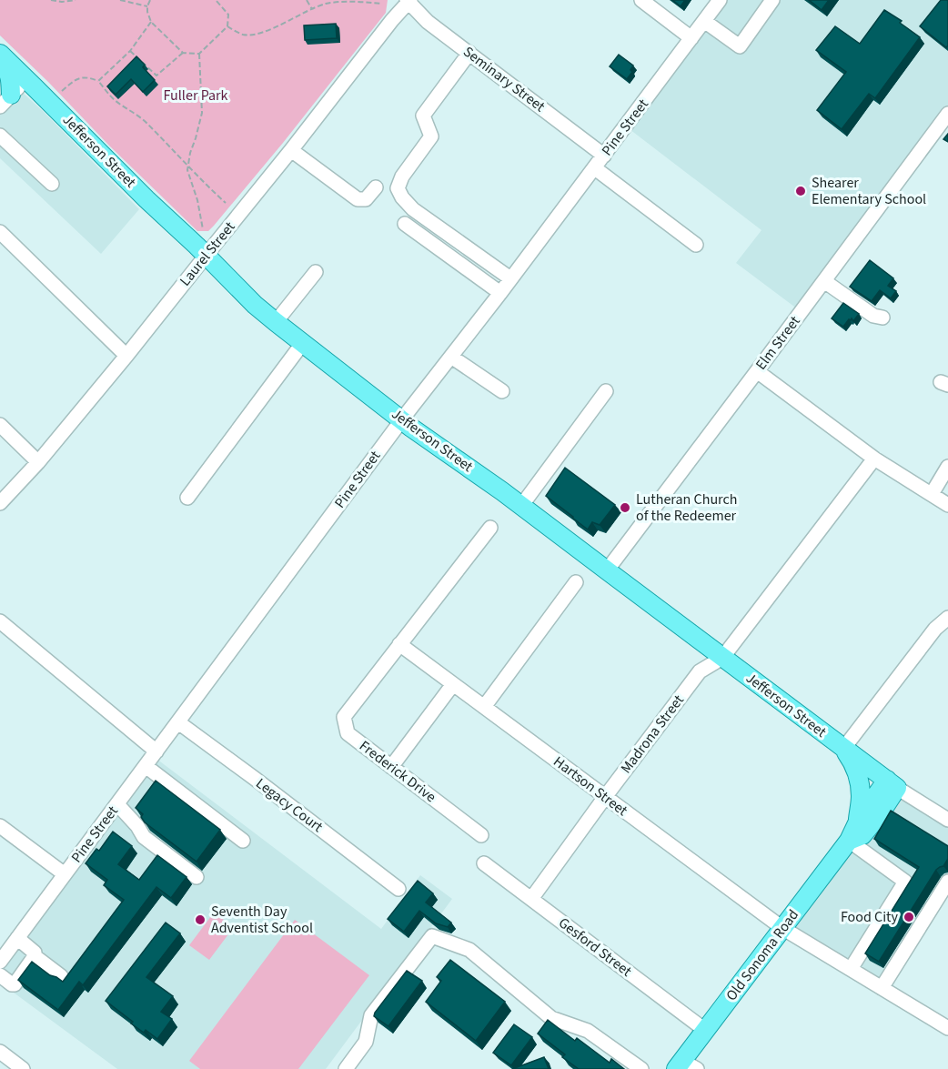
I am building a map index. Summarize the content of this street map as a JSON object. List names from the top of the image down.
{
  "streets": {
    "main road": ["Jefferson Street", "Old Sonoma Road"],
    "street": [
      "Seminary Street",
      "Pine Street",
      "Laurel Street",
      "Elm Street",
      "Madrona Street",
      "Frederick Drive",
      "Hartson Street",
      "Legacy Court",
      "Gesford Street"
    ]
  },
  "crossings": [
    ["Seminary Street", "Pine Street"],
    ["Seminary Street", "Laurel Street"],
    ["Pine Street", "Jefferson Street"],
    ["Pine Street", "Legacy Court"],
    ["Jefferson Street", "Laurel Street"],
    ["Jefferson Street", "Elm Street"],
    ["Jefferson Street", "Madrona Street"],
    ["Jefferson Street", "Old Sonoma Road"],
    ["Madrona Street", "Hartson Street"],
    ["Madrona Street", "Gesford Street"],
    ["Frederick Drive", "Hartson Street"],
    ["Hartson Street", "Old Sonoma Road"],
    ["Gesford Street", "Old Sonoma Road"]
  ],
  "parks": ["Fuller Park"],
  "places": [
    "Shearer Elementary School",
    "Lutheran Church of the Redeemer",
    "Food City",
    "Seventh Day Adventist School"
  ]
}
